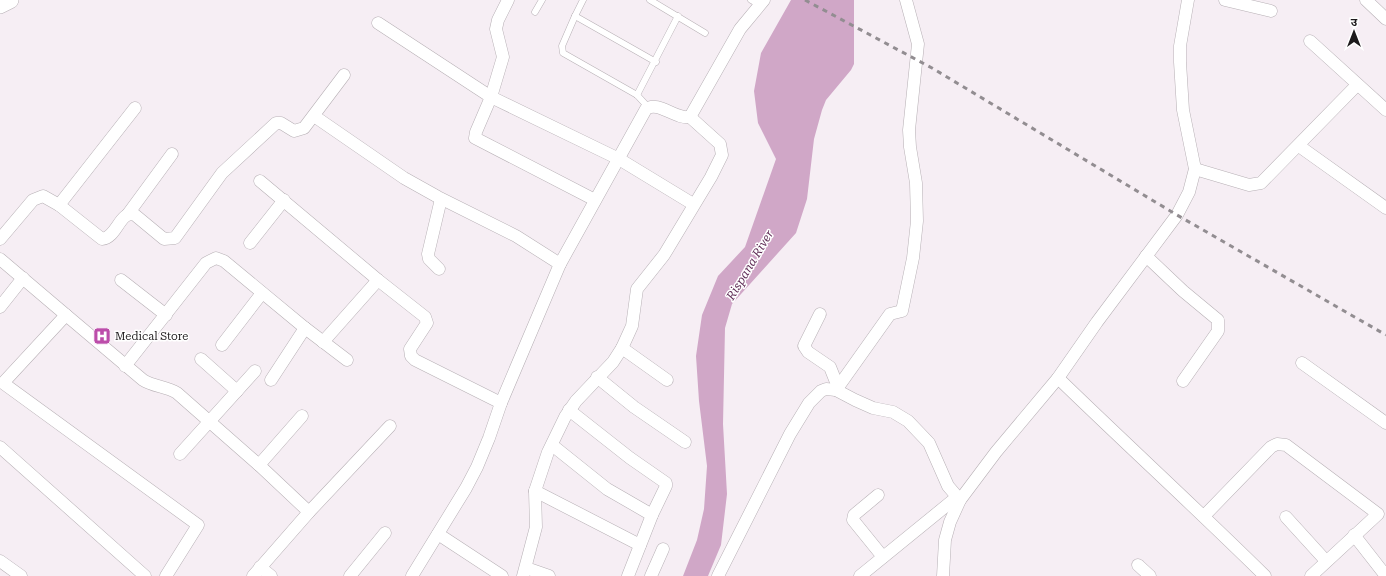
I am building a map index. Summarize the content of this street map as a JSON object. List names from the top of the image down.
{
  "water": ["Rispana River"],
  "places": {
    "hospital": ["Medical Store"]
  },
  "north": "top"
}
